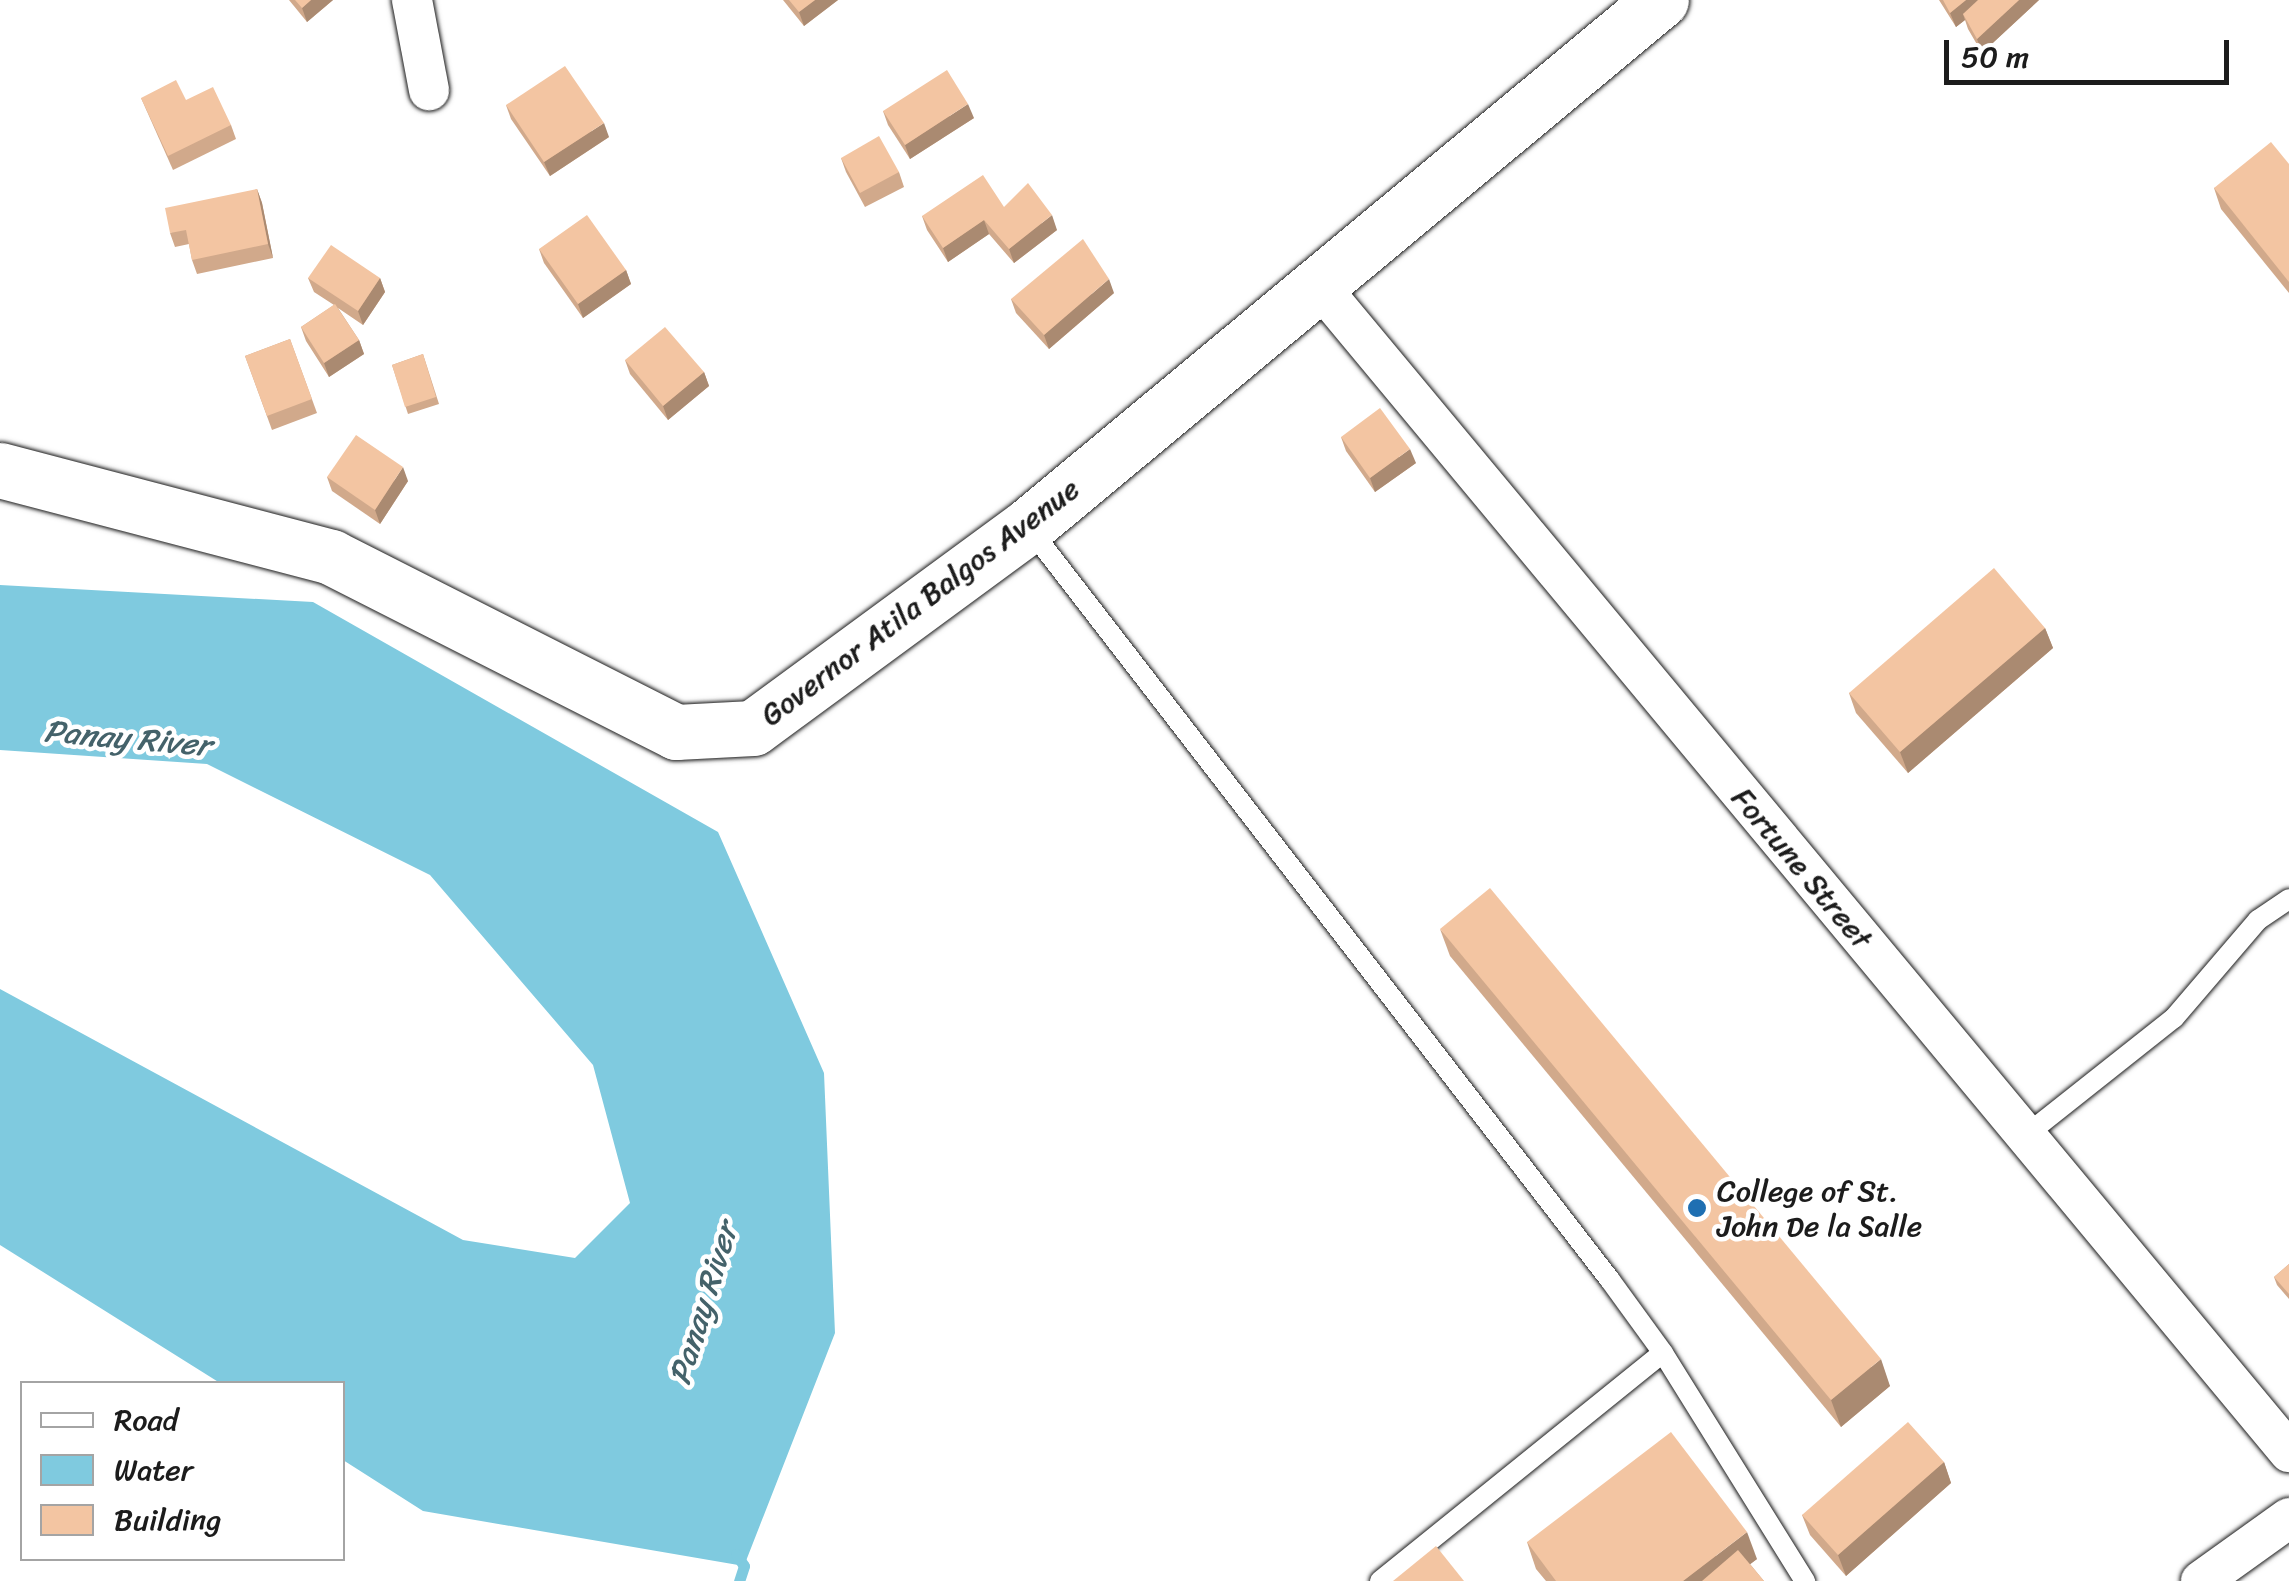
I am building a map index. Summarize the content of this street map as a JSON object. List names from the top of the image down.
{
  "streets": {
    "main road": ["Governor Atila Balgos Avenue"],
    "street": ["Fortune Street"]
  },
  "crossings": [
    ["Governor Atila Balgos Avenue", "Fortune Street"]
  ],
  "water": ["Panay River"],
  "places": ["College of St. John De la Salle"],
  "legend": ["Road", "Water", "Building"],
  "scale_bar": "50 m"
}
